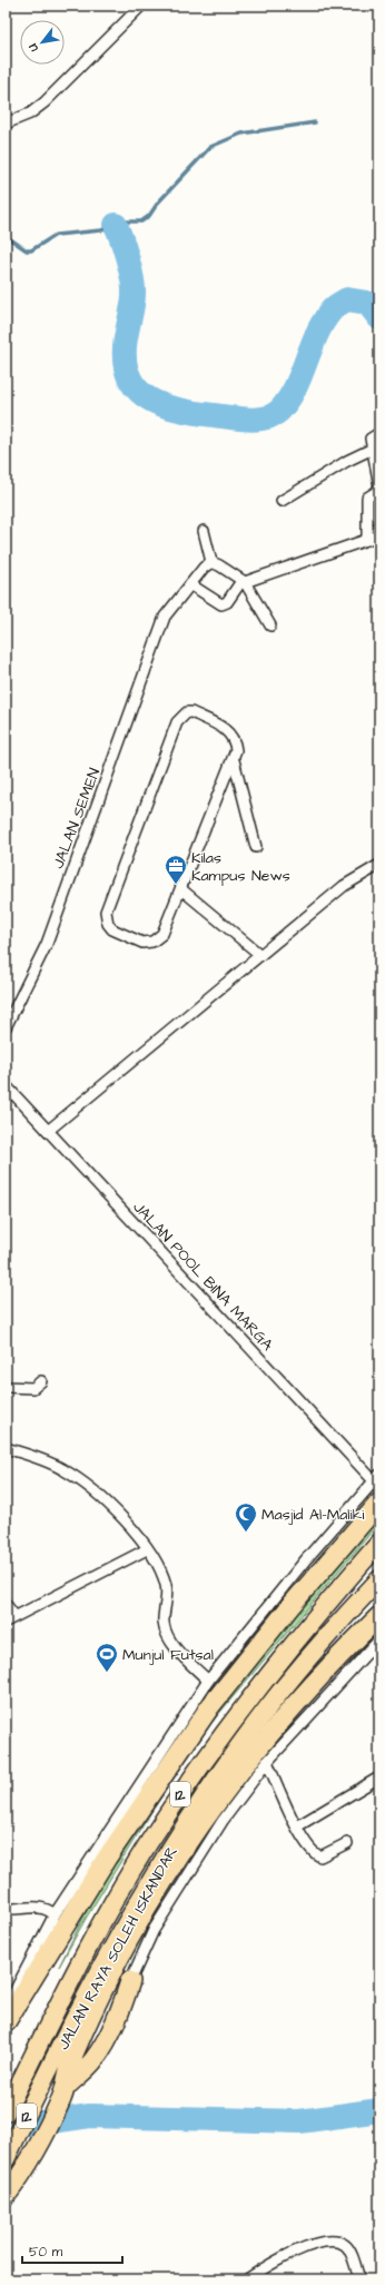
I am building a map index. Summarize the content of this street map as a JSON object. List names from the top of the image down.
{
  "streets": {
    "highway": ["12", "JALAN RAYA SOLEH ISKANDAR"],
    "street": ["JALAN SEMEN", "JALAN POOL BINA MARGA"]
  },
  "places": {
    "office": ["Kilas Kampus News"],
    "mosque": ["Masjid Al-Maliki"],
    "sports": ["Munjul Futsal"]
  },
  "scale_bar": "50 m",
  "north": "bottom left"
}
